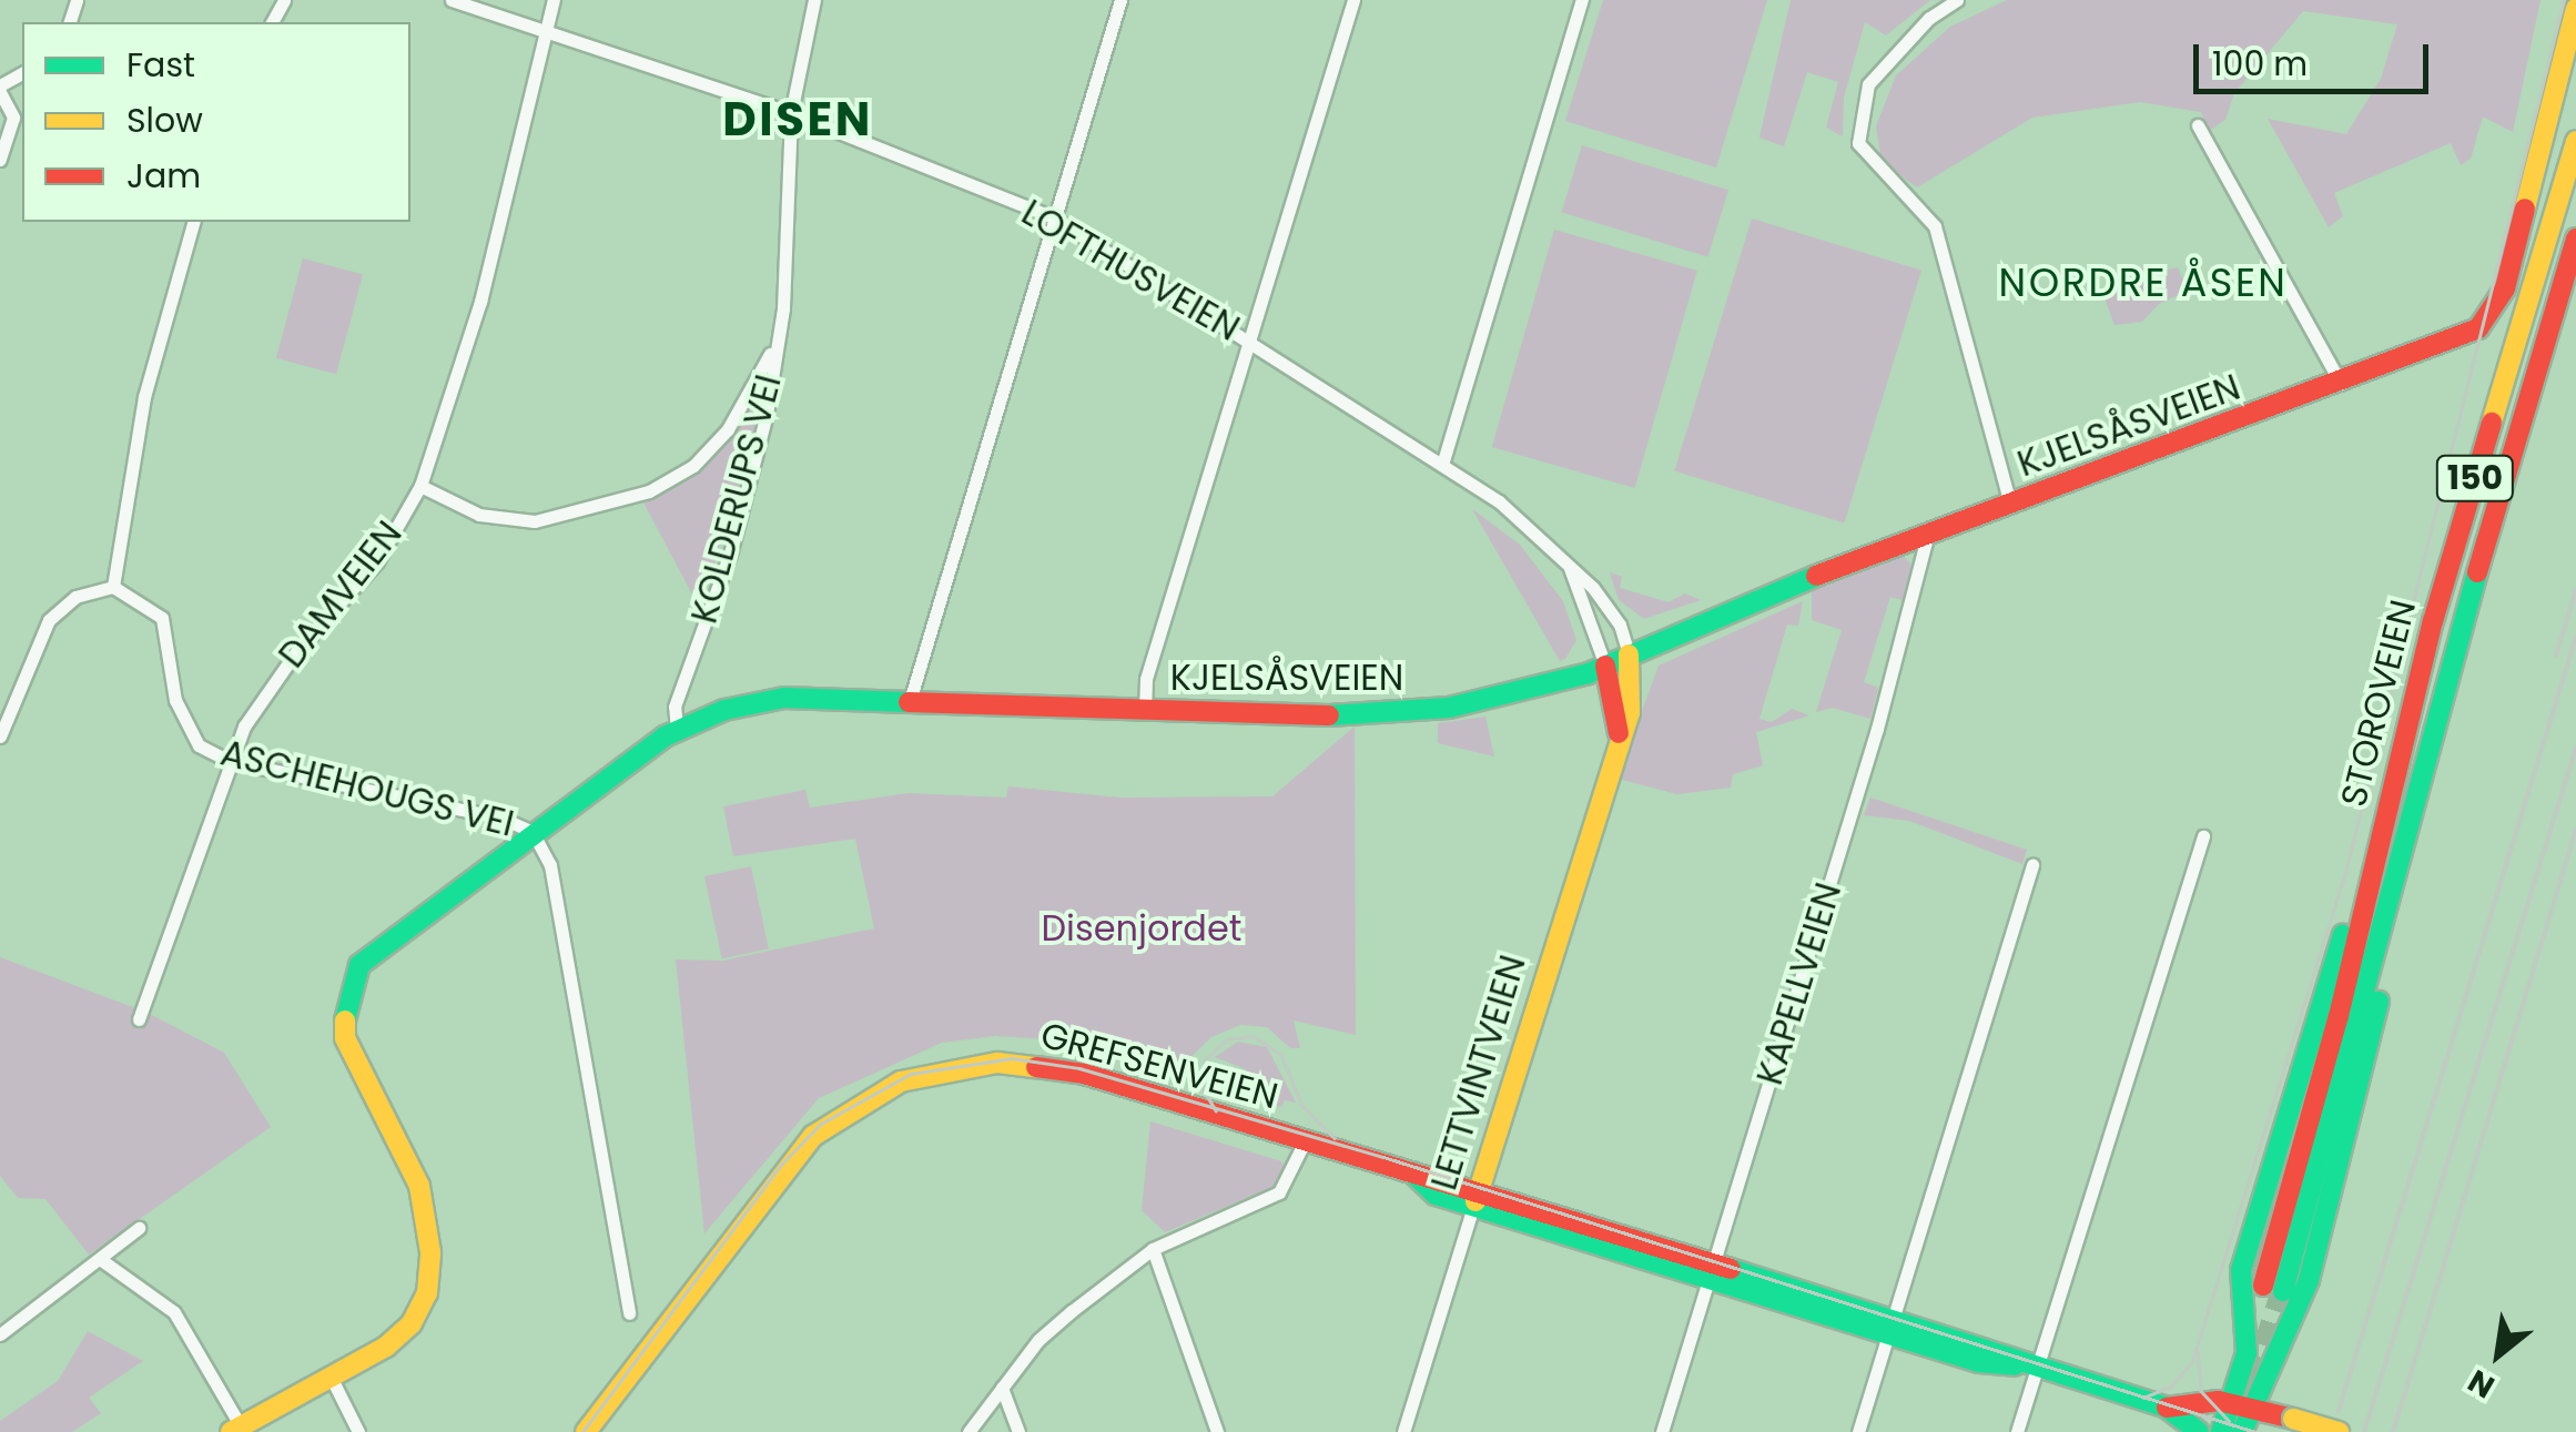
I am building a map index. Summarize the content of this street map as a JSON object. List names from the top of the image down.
{
  "streets": {
    "main road": [
      "KJELSÅSVEIEN",
      "150",
      "STOROVEIEN",
      "GREFSENVEIEN",
      "LETTVINTVEIEN"
    ],
    "street": [
      "LOFTHUSVEIEN",
      "KOLDERUPS VEI",
      "DAMVEIEN",
      "ASCHEHOUGS VEI",
      "KAPELLVEIEN"
    ]
  },
  "crossings": [
    ["LOFTHUSVEIEN", "KJELSÅSVEIEN"],
    ["LOFTHUSVEIEN", "KOLDERUPS VEI"],
    ["LOFTHUSVEIEN", "DAMVEIEN"],
    ["LOFTHUSVEIEN", "LETTVINTVEIEN"],
    ["KJELSÅSVEIEN", "KOLDERUPS VEI"],
    ["KJELSÅSVEIEN", "ASCHEHOUGS VEI"],
    ["KJELSÅSVEIEN", "KAPELLVEIEN"],
    ["KJELSÅSVEIEN", "LETTVINTVEIEN"],
    ["150", "STOROVEIEN"],
    ["150", "GREFSENVEIEN"],
    ["DAMVEIEN", "ASCHEHOUGS VEI"],
    ["KAPELLVEIEN", "GREFSENVEIEN"],
    ["GREFSENVEIEN", "LETTVINTVEIEN"]
  ],
  "districts": ["DISEN", "NORDRE ÅSEN"],
  "parks": ["Disenjordet"],
  "legend": ["Fast", "Slow", "Jam"],
  "scale_bar": "100 m",
  "north": "bottom left"
}
